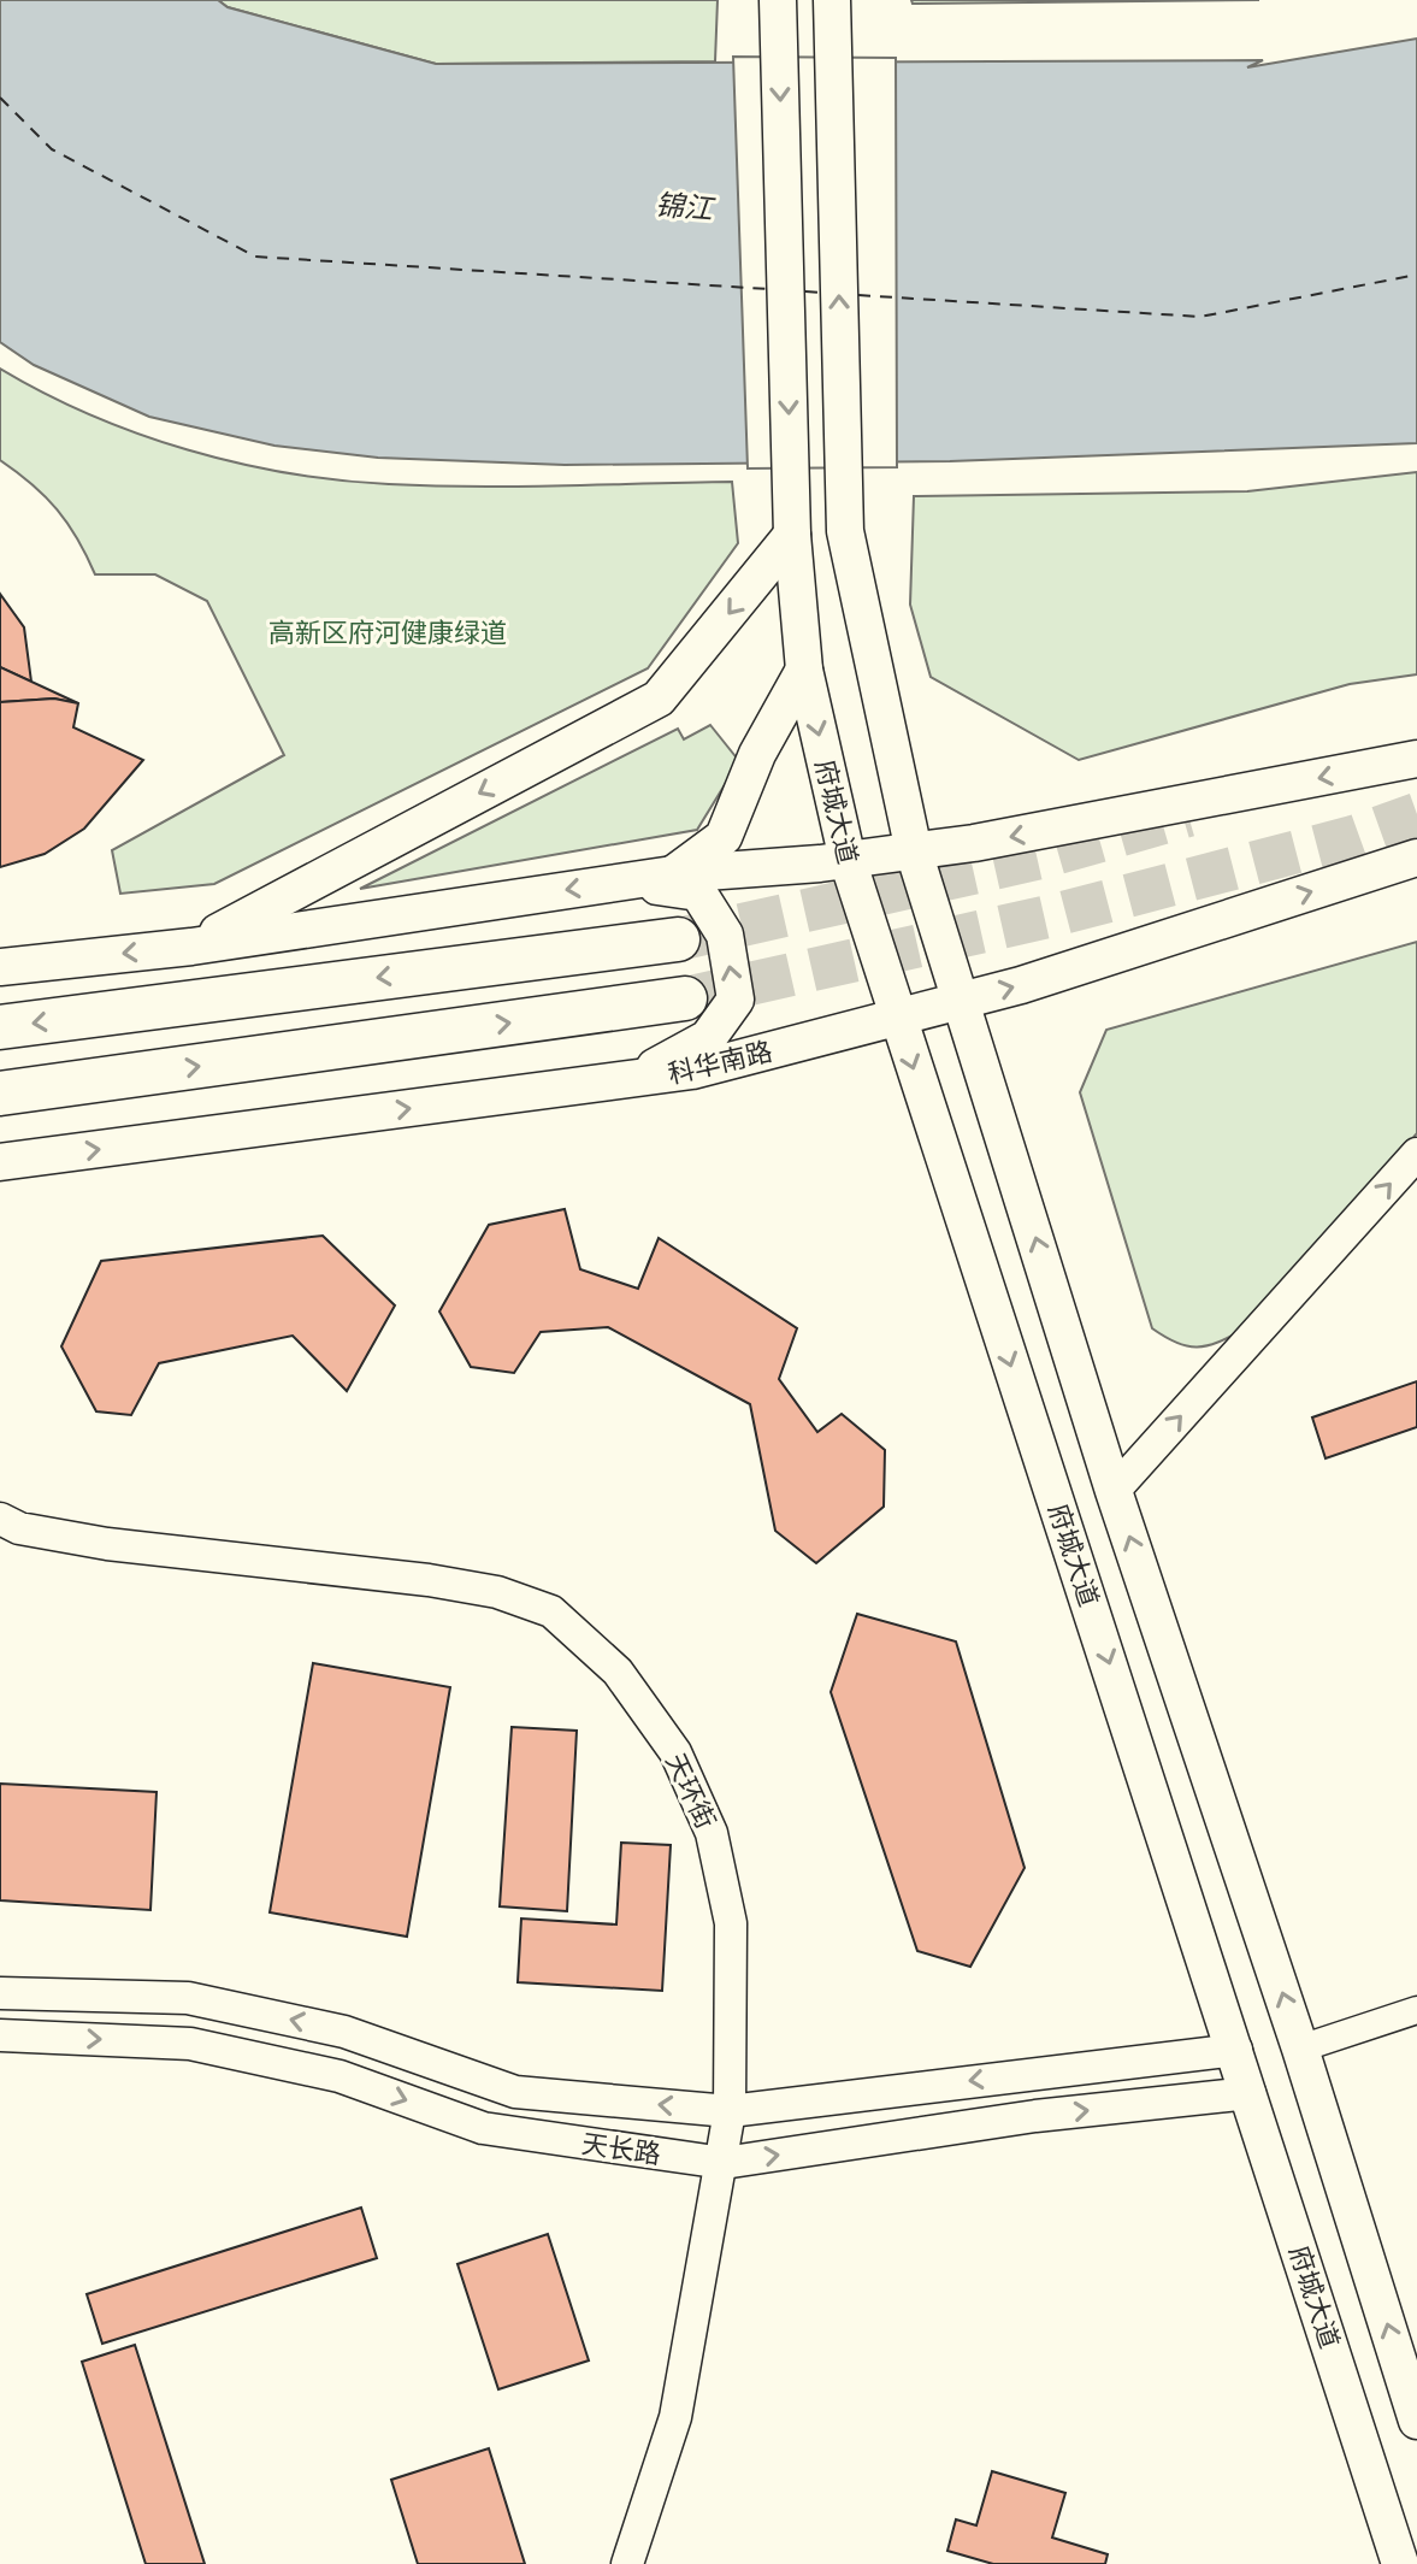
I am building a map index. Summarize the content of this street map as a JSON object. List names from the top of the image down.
{
  "streets": {
    "main road": ["府城大道", "科华南路"],
    "street": ["天环街", "天长路"]
  },
  "crossings": [
    ["府城大道", "科华南路"],
    ["府城大道", "天长路"],
    ["天环街", "天长路"]
  ],
  "water": ["锦江"],
  "parks": ["高新区府河健康绿道"]
}
